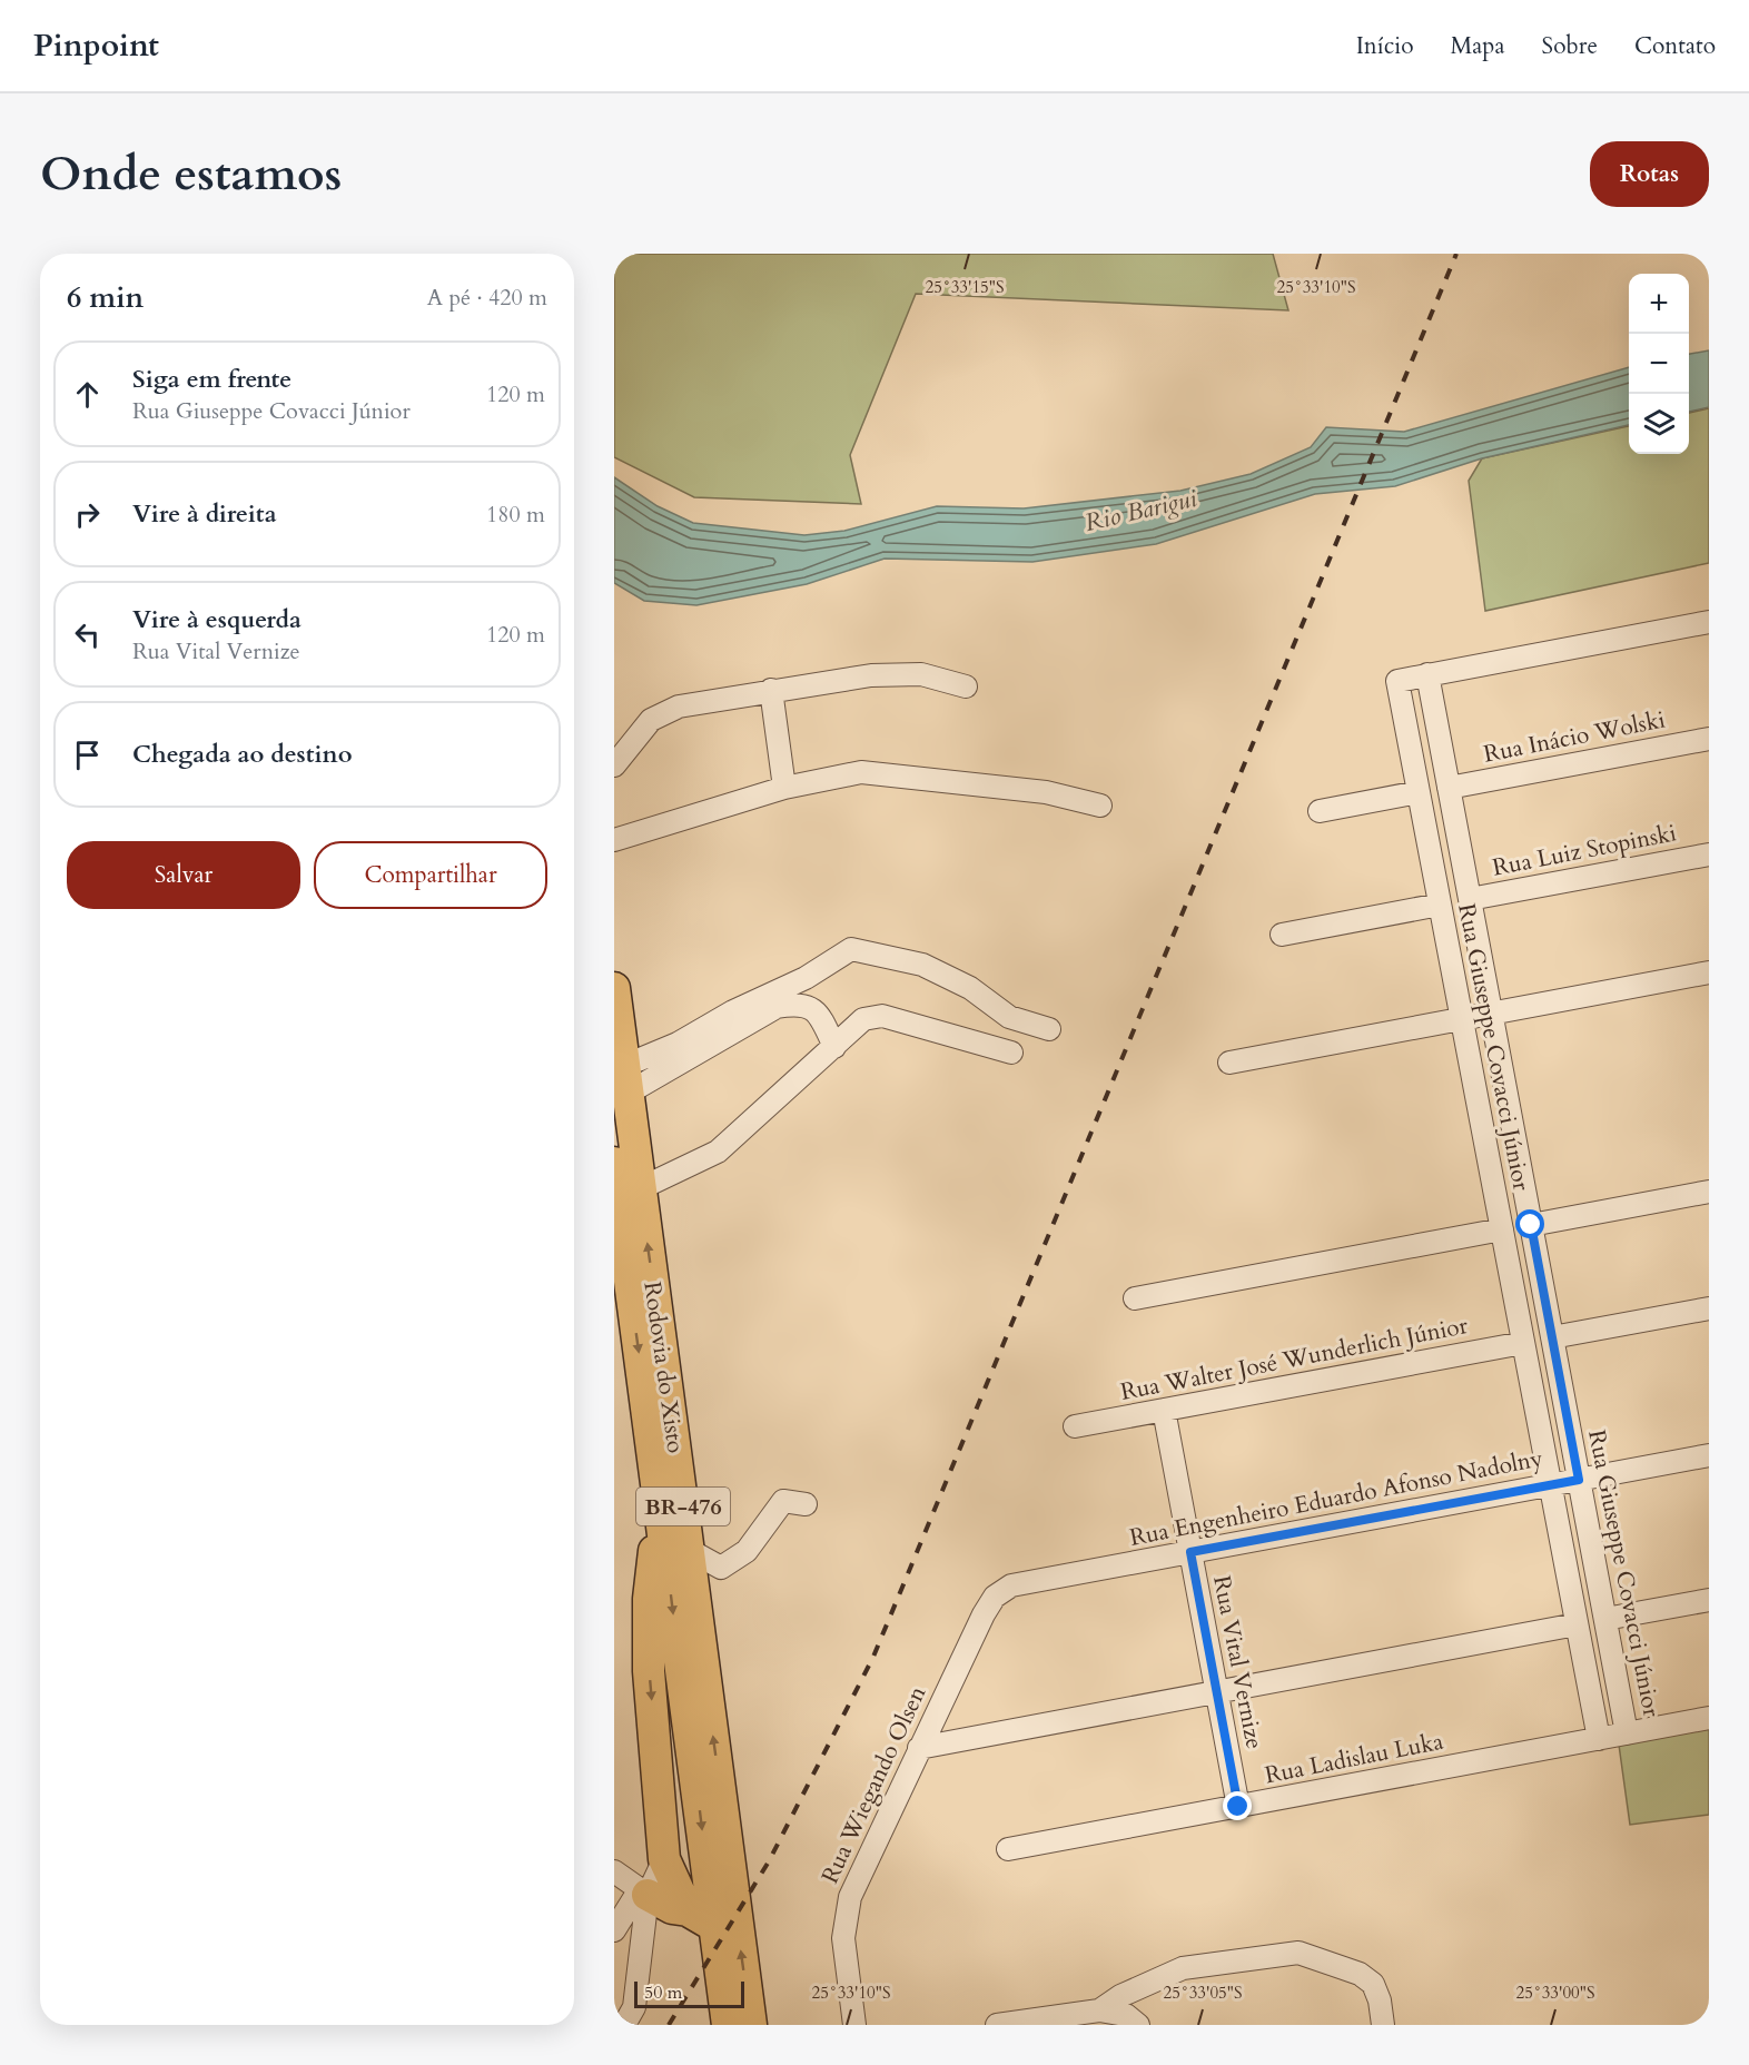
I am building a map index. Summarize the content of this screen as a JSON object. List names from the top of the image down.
{
  "streets": {
    "highway": ["Rodovia do Xisto", "BR-476"],
    "street": [
      "Rua Inácio Wolski",
      "Rua Luiz Stopinski",
      "Rua Giuseppe Covacci Júnior",
      "Rua Walter José Wunderlich Júnior",
      "Rua Engenheiro Eduardo Afonso Nadolny",
      "Rua Vital Vernize",
      "Rua Ladislau Luka",
      "Rua Wiegando Olsen"
    ]
  },
  "crossings": [
    ["Rua Inácio Wolski", "Rua Giuseppe Covacci Júnior"],
    ["Rua Luiz Stopinski", "Rua Giuseppe Covacci Júnior"],
    ["Rua Giuseppe Covacci Júnior", "Rua Walter José Wunderlich Júnior"],
    ["Rua Giuseppe Covacci Júnior", "Rua Engenheiro Eduardo Afonso Nadolny"],
    ["Rua Giuseppe Covacci Júnior", "Rua Ladislau Luka"],
    ["Rua Walter José Wunderlich Júnior", "Rua Vital Vernize"],
    ["Rua Engenheiro Eduardo Afonso Nadolny", "Rua Vital Vernize"],
    ["Rua Engenheiro Eduardo Afonso Nadolny", "Rua Wiegando Olsen"],
    ["Rua Vital Vernize", "Rua Ladislau Luka"]
  ],
  "water": ["Rio Barigui"],
  "scale_bar": "50 m",
  "page": {
    "header": "Pinpoint",
    "nav": [
      "Início",
      "Mapa",
      "Sobre",
      "Contato"
    ],
    "buttons": [
      "Rotas",
      ["Salvar", "Compartilhar"]
    ],
    "title": "Onde estamos",
    "heading": ["6 min", "A pé · 420 m"],
    "map_buttons": ["+", "−"],
    "list": [
      ["Siga em frente", "Rua Giuseppe Covacci Júnior", "120 m"],
      ["Vire à direita", "180 m"],
      ["Vire à esquerda", "Rua Vital Vernize", "120 m"],
      "Chegada ao destino"
    ],
    "scale": "50 m"
  },
  "coordinates": [
    "25°33'15\"S",
    "25°33'10\"S",
    "25°33'05\"S",
    "25°33'00\"S"
  ]
}
